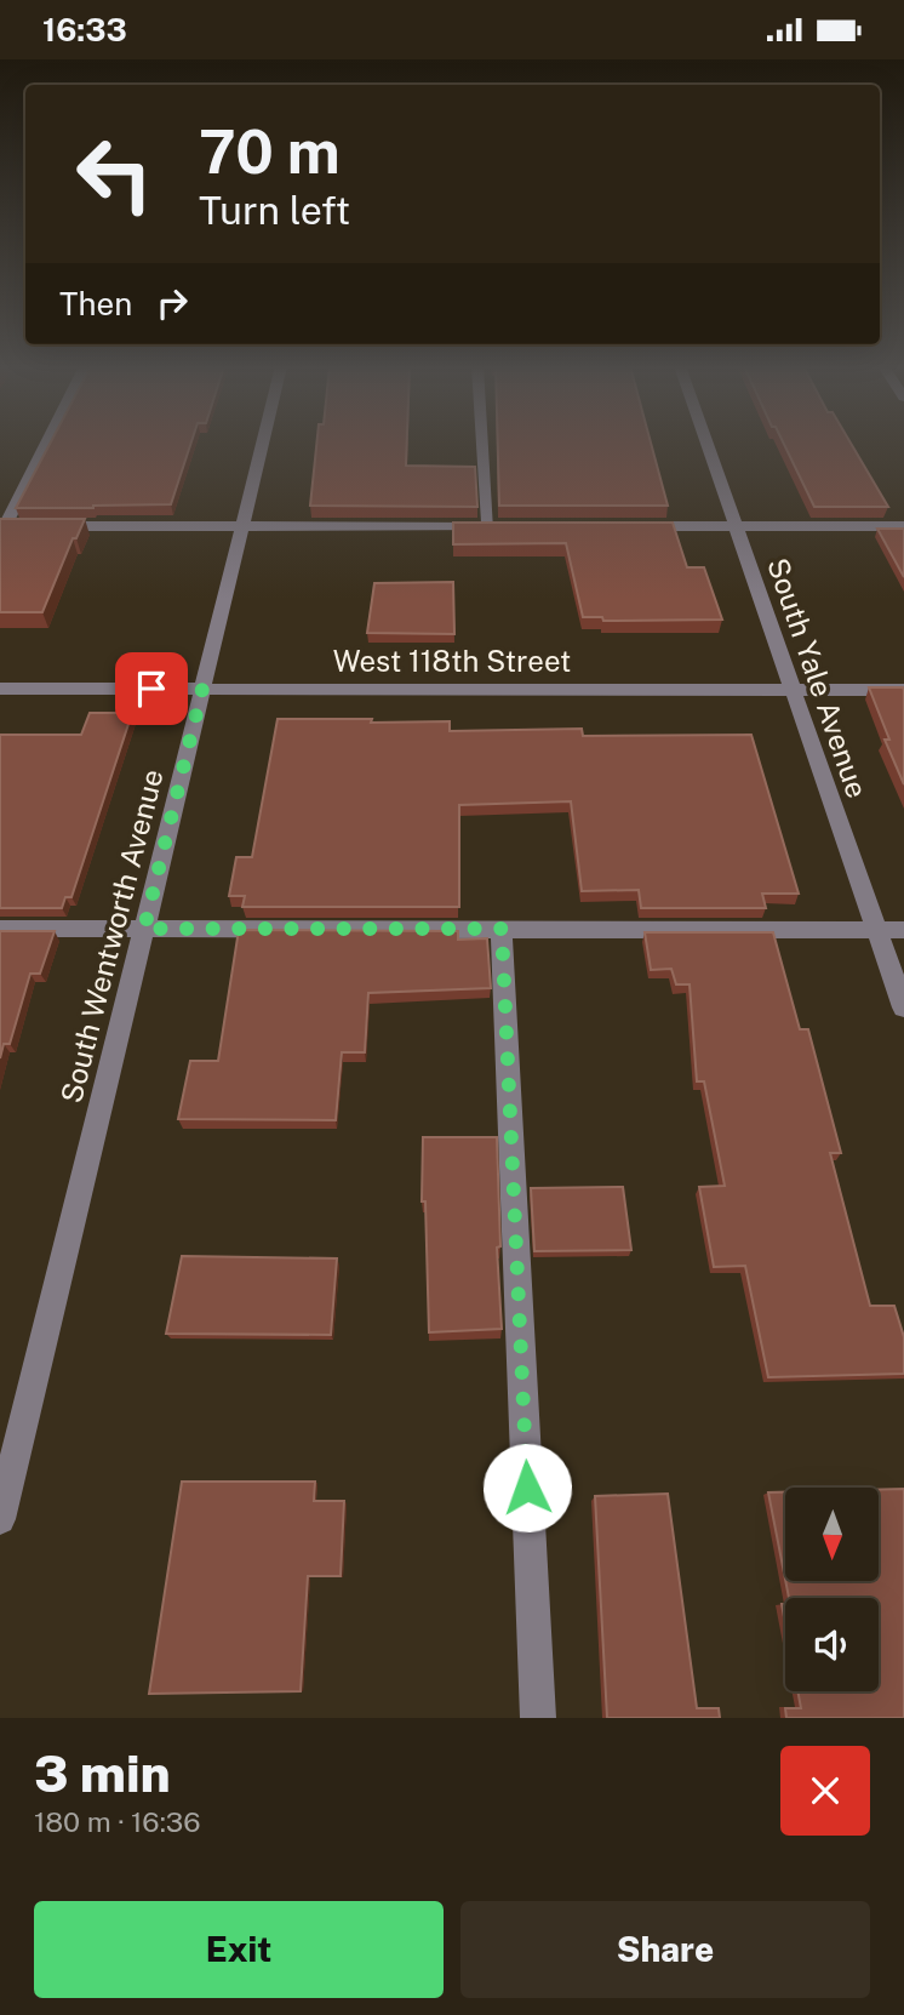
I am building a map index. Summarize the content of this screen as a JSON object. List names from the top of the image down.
{
  "streets": {
    "street": ["West 118th Street", "South Yale Avenue", "South Wentworth Avenue"]
  },
  "crossings": [
    ["West 118th Street", "South Yale Avenue"],
    ["West 118th Street", "South Wentworth Avenue"]
  ],
  "north": "bottom",
  "page": {
    "status": "16:33",
    "turn": ["70 m", "Turn left"],
    "then": "Then",
    "heading": ["3 min", "180 m · 16:36"],
    "buttons": ["Exit", "Share"]
  }
}
